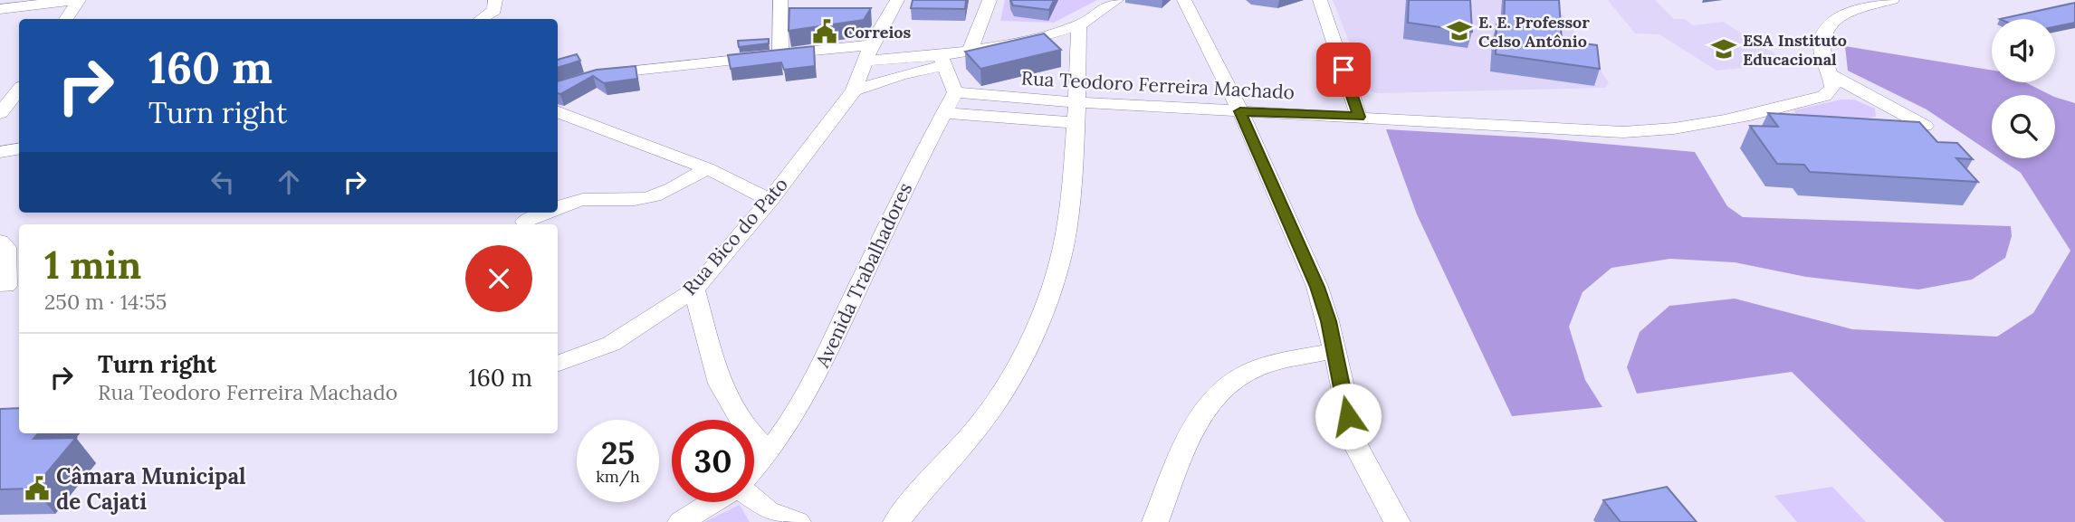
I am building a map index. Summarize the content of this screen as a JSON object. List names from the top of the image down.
{
  "streets": {
    "street": ["Rua Teodoro Ferreira Machado", "Rua Bico do Pato", "Avenida Trabalhadores"]
  },
  "crossings": [
    ["Rua Teodoro Ferreira Machado", "Avenida Trabalhadores"]
  ],
  "places": {
    "school or university": ["E. E. Professor Celso Antônio", "ESA Instituto Educacional"],
    "public building": ["Correios", "Câmara Municipal de Cajati"]
  },
  "page": {
    "turn": ["160 m", "Turn right"],
    "heading": ["1 min", "250 m · 14:55"],
    "list": [
      {
        "name": "Turn right",
        "note": "Rua Teodoro Ferreira Machado",
        "value": "160 m"
      }
    ],
    "speed": "25 km/h",
    "limit": "30"
  }
}
